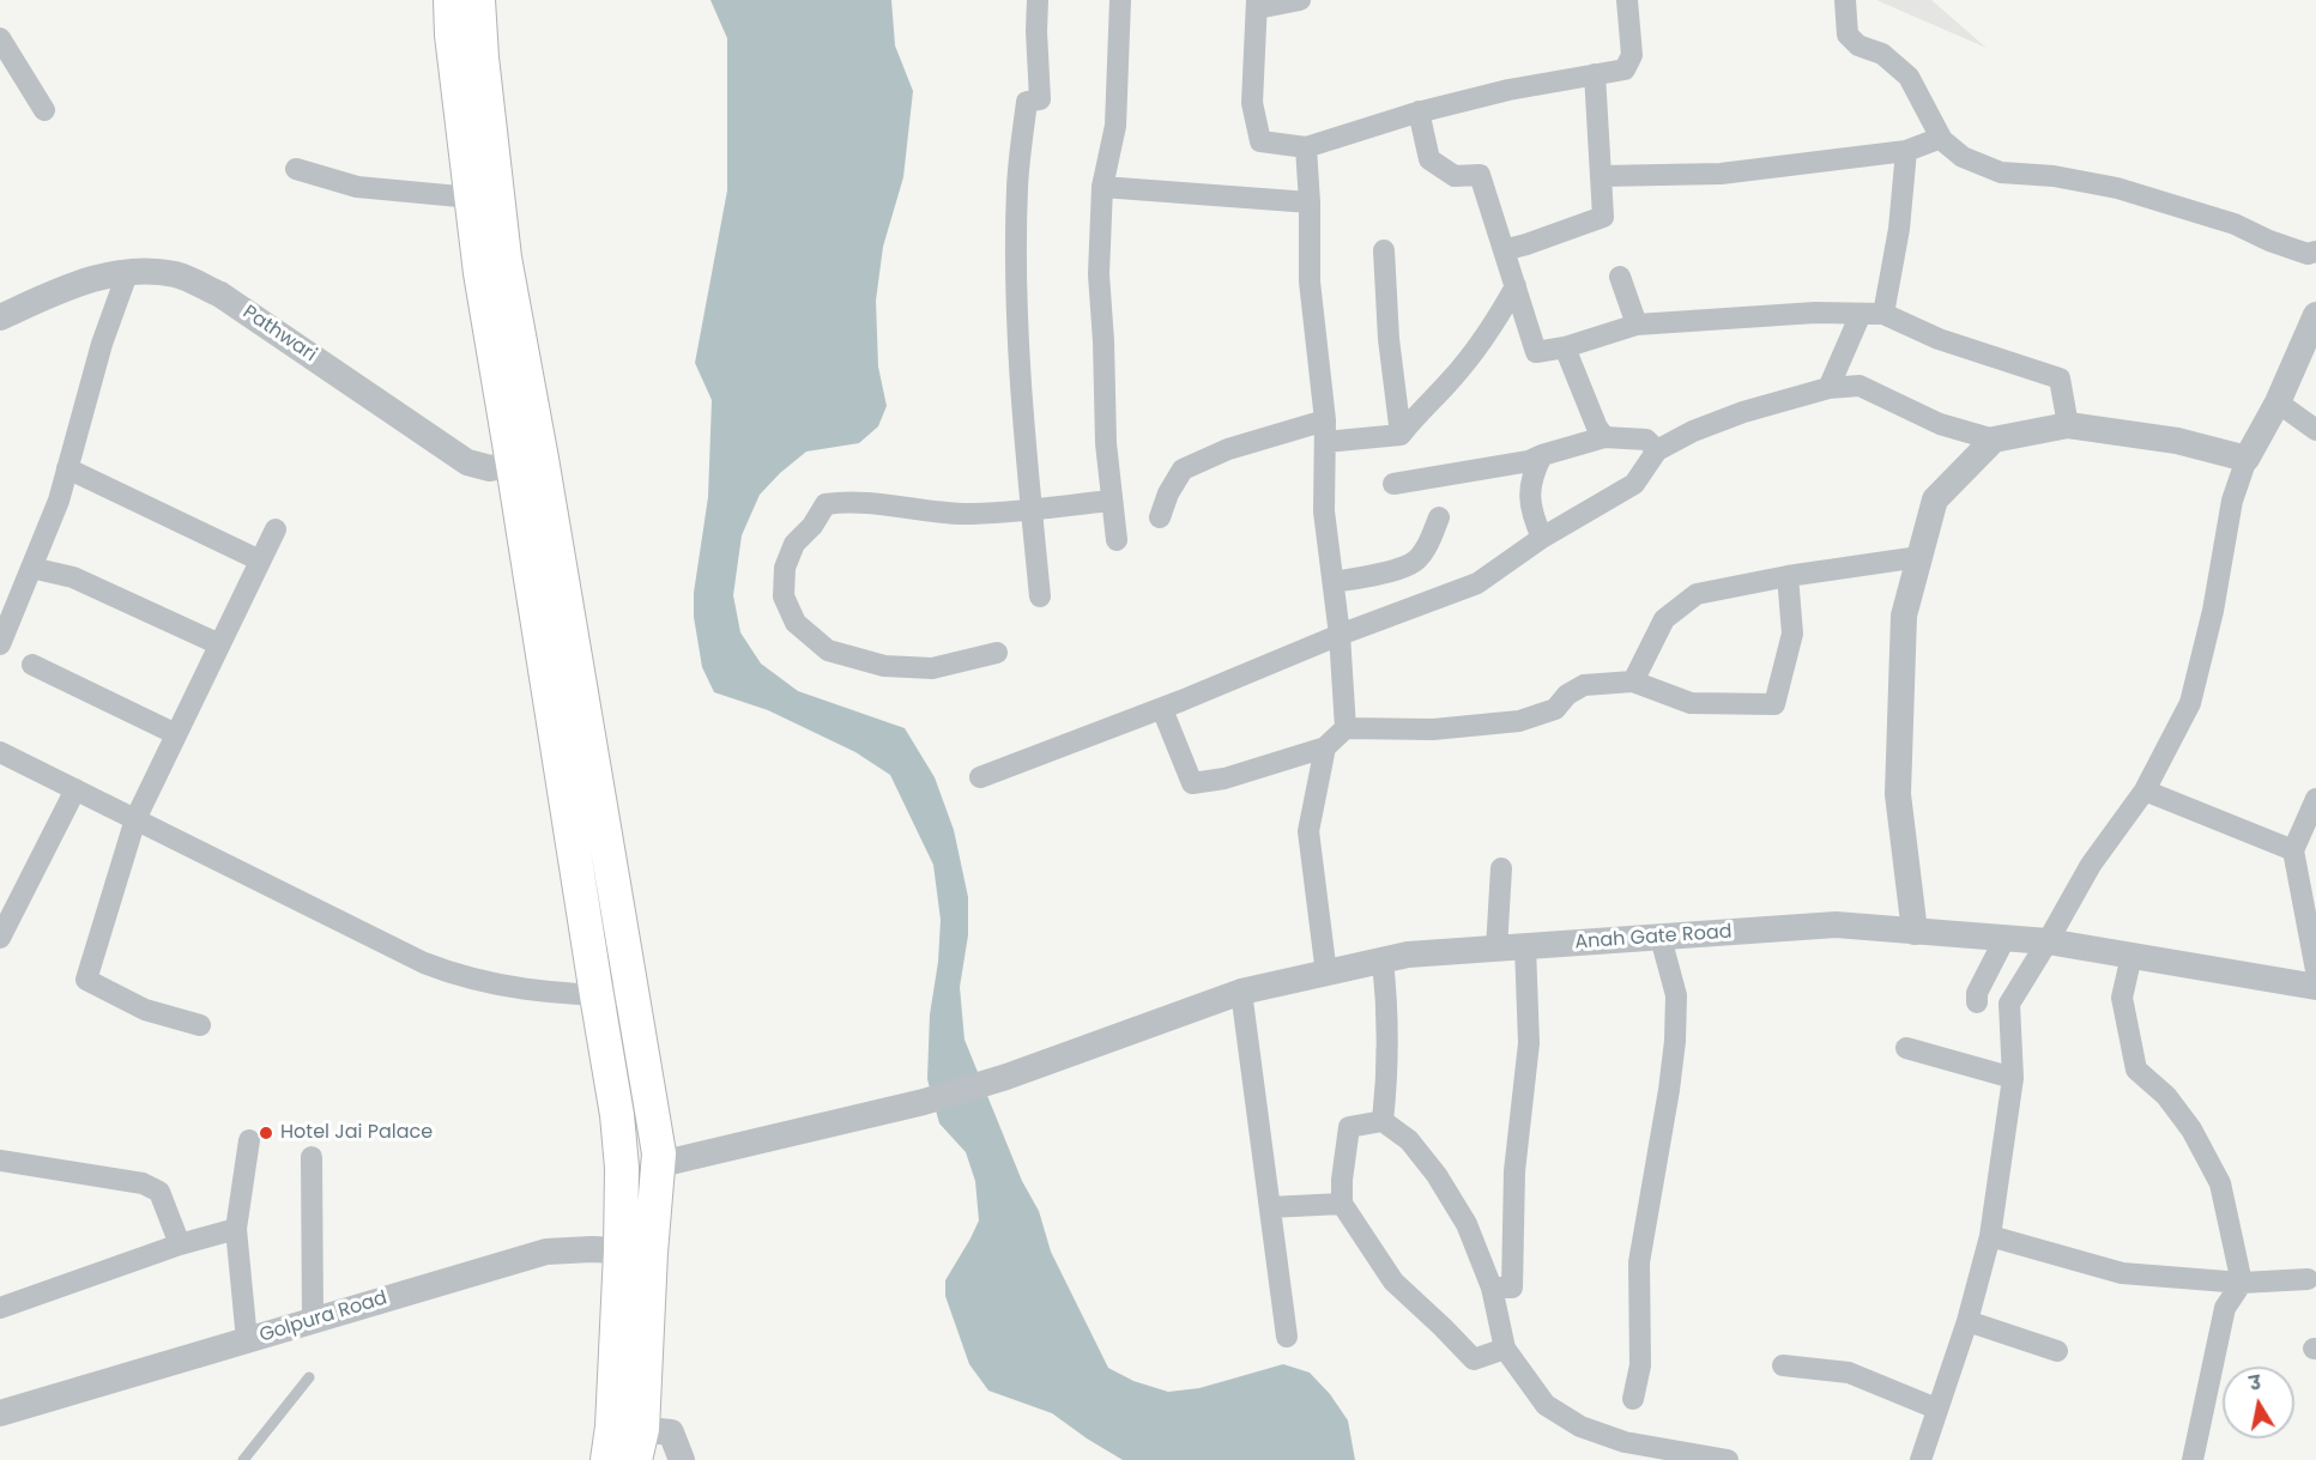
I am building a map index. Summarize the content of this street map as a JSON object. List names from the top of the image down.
{
  "streets": {
    "street": ["Pathwari", "Anah Gate Road", "Golpura Road"]
  },
  "places": ["Hotel Jai Palace"],
  "north": "top"
}
